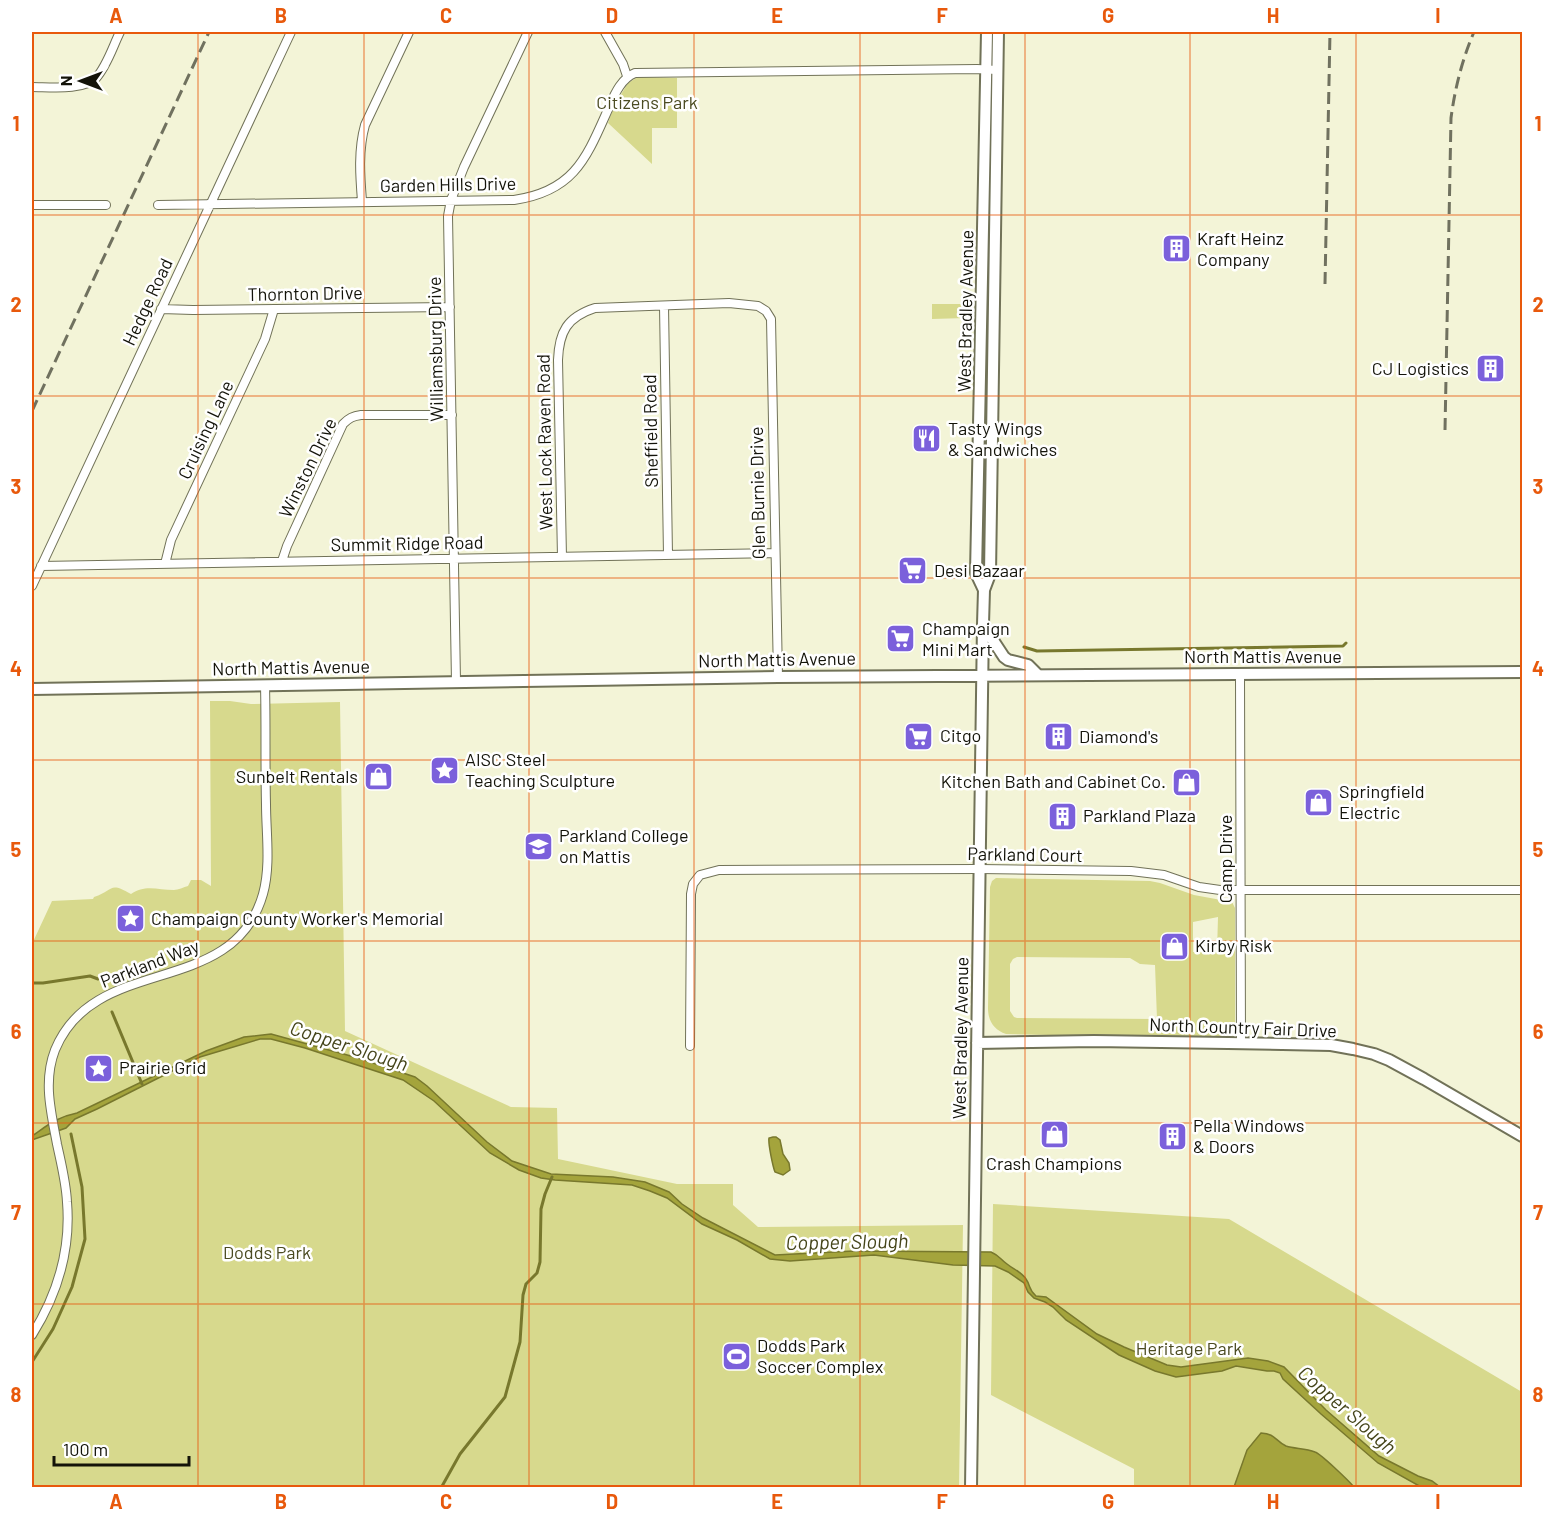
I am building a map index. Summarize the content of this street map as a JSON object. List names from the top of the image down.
{
  "streets": {
    "main road": ["West Bradley Avenue", "North Mattis Avenue", "North Country Fair Drive"],
    "street": [
      "Garden Hills Drive",
      "Thornton Drive",
      "Hedge Road",
      "Williamsburg Drive",
      "Cruising Lane",
      "Sheffield Road",
      "West Lock Raven Road",
      "Winston Drive",
      "Glen Burnie Drive",
      "Summit Ridge Road",
      "Parkland Court",
      "Camp Drive",
      "Parkland Way"
    ]
  },
  "crossings": [
    ["Garden Hills Drive", "Hedge Road"],
    ["Garden Hills Drive", "Williamsburg Drive"],
    ["Thornton Drive", "Hedge Road"],
    ["Thornton Drive", "Williamsburg Drive"],
    ["Thornton Drive", "Cruising Lane"],
    ["Hedge Road", "Summit Ridge Road"],
    ["West Bradley Avenue", "North Mattis Avenue"],
    ["West Bradley Avenue", "Parkland Court"],
    ["West Bradley Avenue", "North Country Fair Drive"],
    ["Williamsburg Drive", "Winston Drive"],
    ["Williamsburg Drive", "Summit Ridge Road"],
    ["Williamsburg Drive", "North Mattis Avenue"],
    ["Cruising Lane", "Summit Ridge Road"],
    ["Sheffield Road", "West Lock Raven Road"],
    ["Sheffield Road", "Glen Burnie Drive"],
    ["Sheffield Road", "Summit Ridge Road"],
    ["West Lock Raven Road", "Glen Burnie Drive"],
    ["West Lock Raven Road", "Summit Ridge Road"],
    ["Winston Drive", "Summit Ridge Road"],
    ["Glen Burnie Drive", "Summit Ridge Road"],
    ["Glen Burnie Drive", "North Mattis Avenue"],
    ["North Mattis Avenue", "Camp Drive"],
    ["North Mattis Avenue", "Parkland Way"],
    ["Parkland Court", "Camp Drive"],
    ["Camp Drive", "North Country Fair Drive"]
  ],
  "water": ["Copper Slough"],
  "parks": ["Citizens Park", "Dodds Park", "Heritage Park"],
  "places": {
    "building": [
      "Kraft Heinz Company",
      "CJ Logistics",
      "Diamond's",
      "Parkland Plaza",
      "Pella Windows & Doors"
    ],
    "restaurant": ["Tasty Wings & Sandwiches"],
    "supermarket": ["Desi Bazaar", "Champaign Mini Mart", "Citgo"],
    "place": ["AISC Steel Teaching Sculpture", "Champaign County Worker's Memorial", "Prairie Grid"],
    "shop": [
      "Sunbelt Rentals",
      "Kitchen Bath and Cabinet Co.",
      "Springfield Electric",
      "Kirby Risk",
      "Crash Champions"
    ],
    "school or university": ["Parkland College on Mattis"],
    "sports": ["Dodds Park Soccer Complex"]
  },
  "scale_bar": "100 m",
  "north": "left",
  "grid": {
    "columns": [
      "A",
      "B",
      "C",
      "D",
      "E",
      "F",
      "G",
      "H",
      "I"
    ],
    "rows": [
      "1",
      "2",
      "3",
      "4",
      "5",
      "6",
      "7",
      "8"
    ]
  }
}
